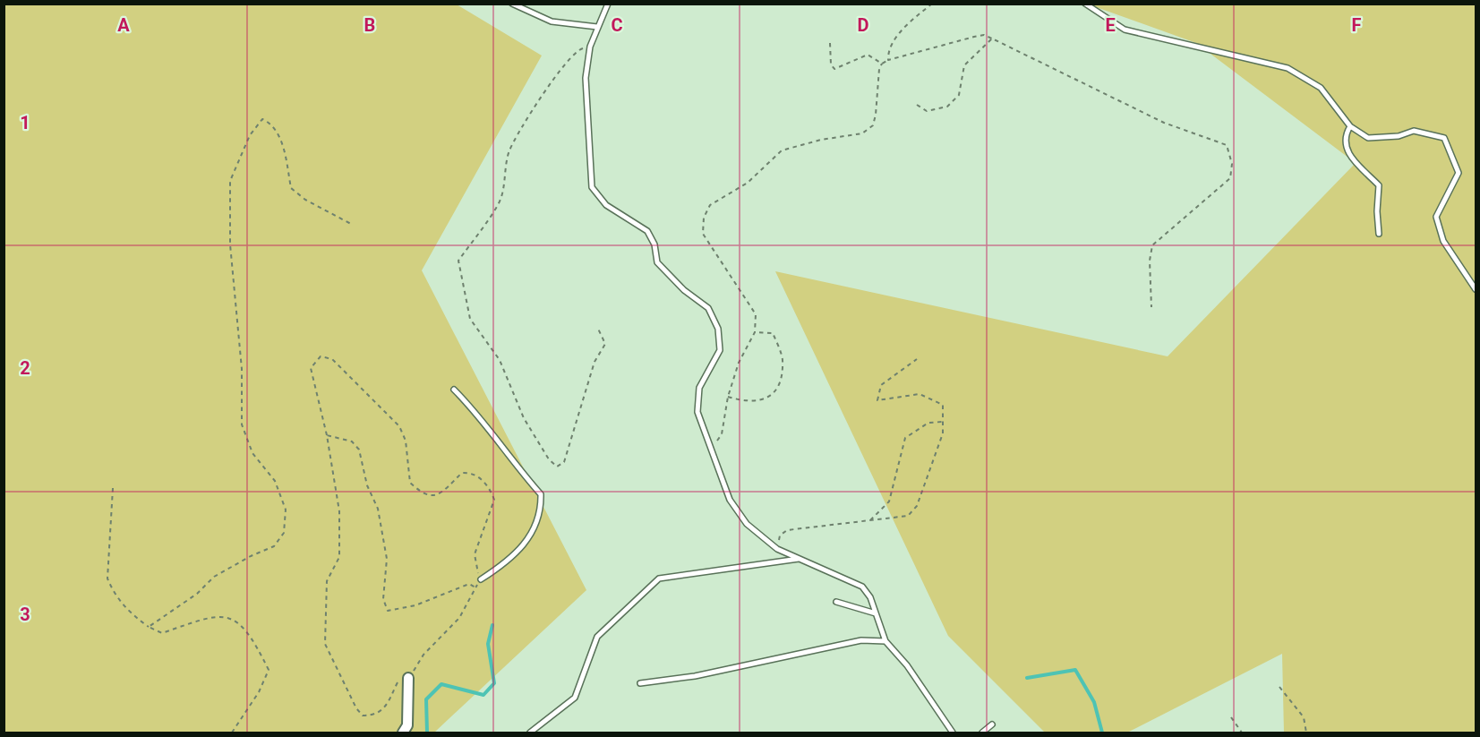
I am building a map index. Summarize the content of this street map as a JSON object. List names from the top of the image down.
{
  "grid": {
    "columns": [
      "A",
      "B",
      "C",
      "D",
      "E",
      "F"
    ],
    "rows": ["1", "2", "3"]
  }
}
